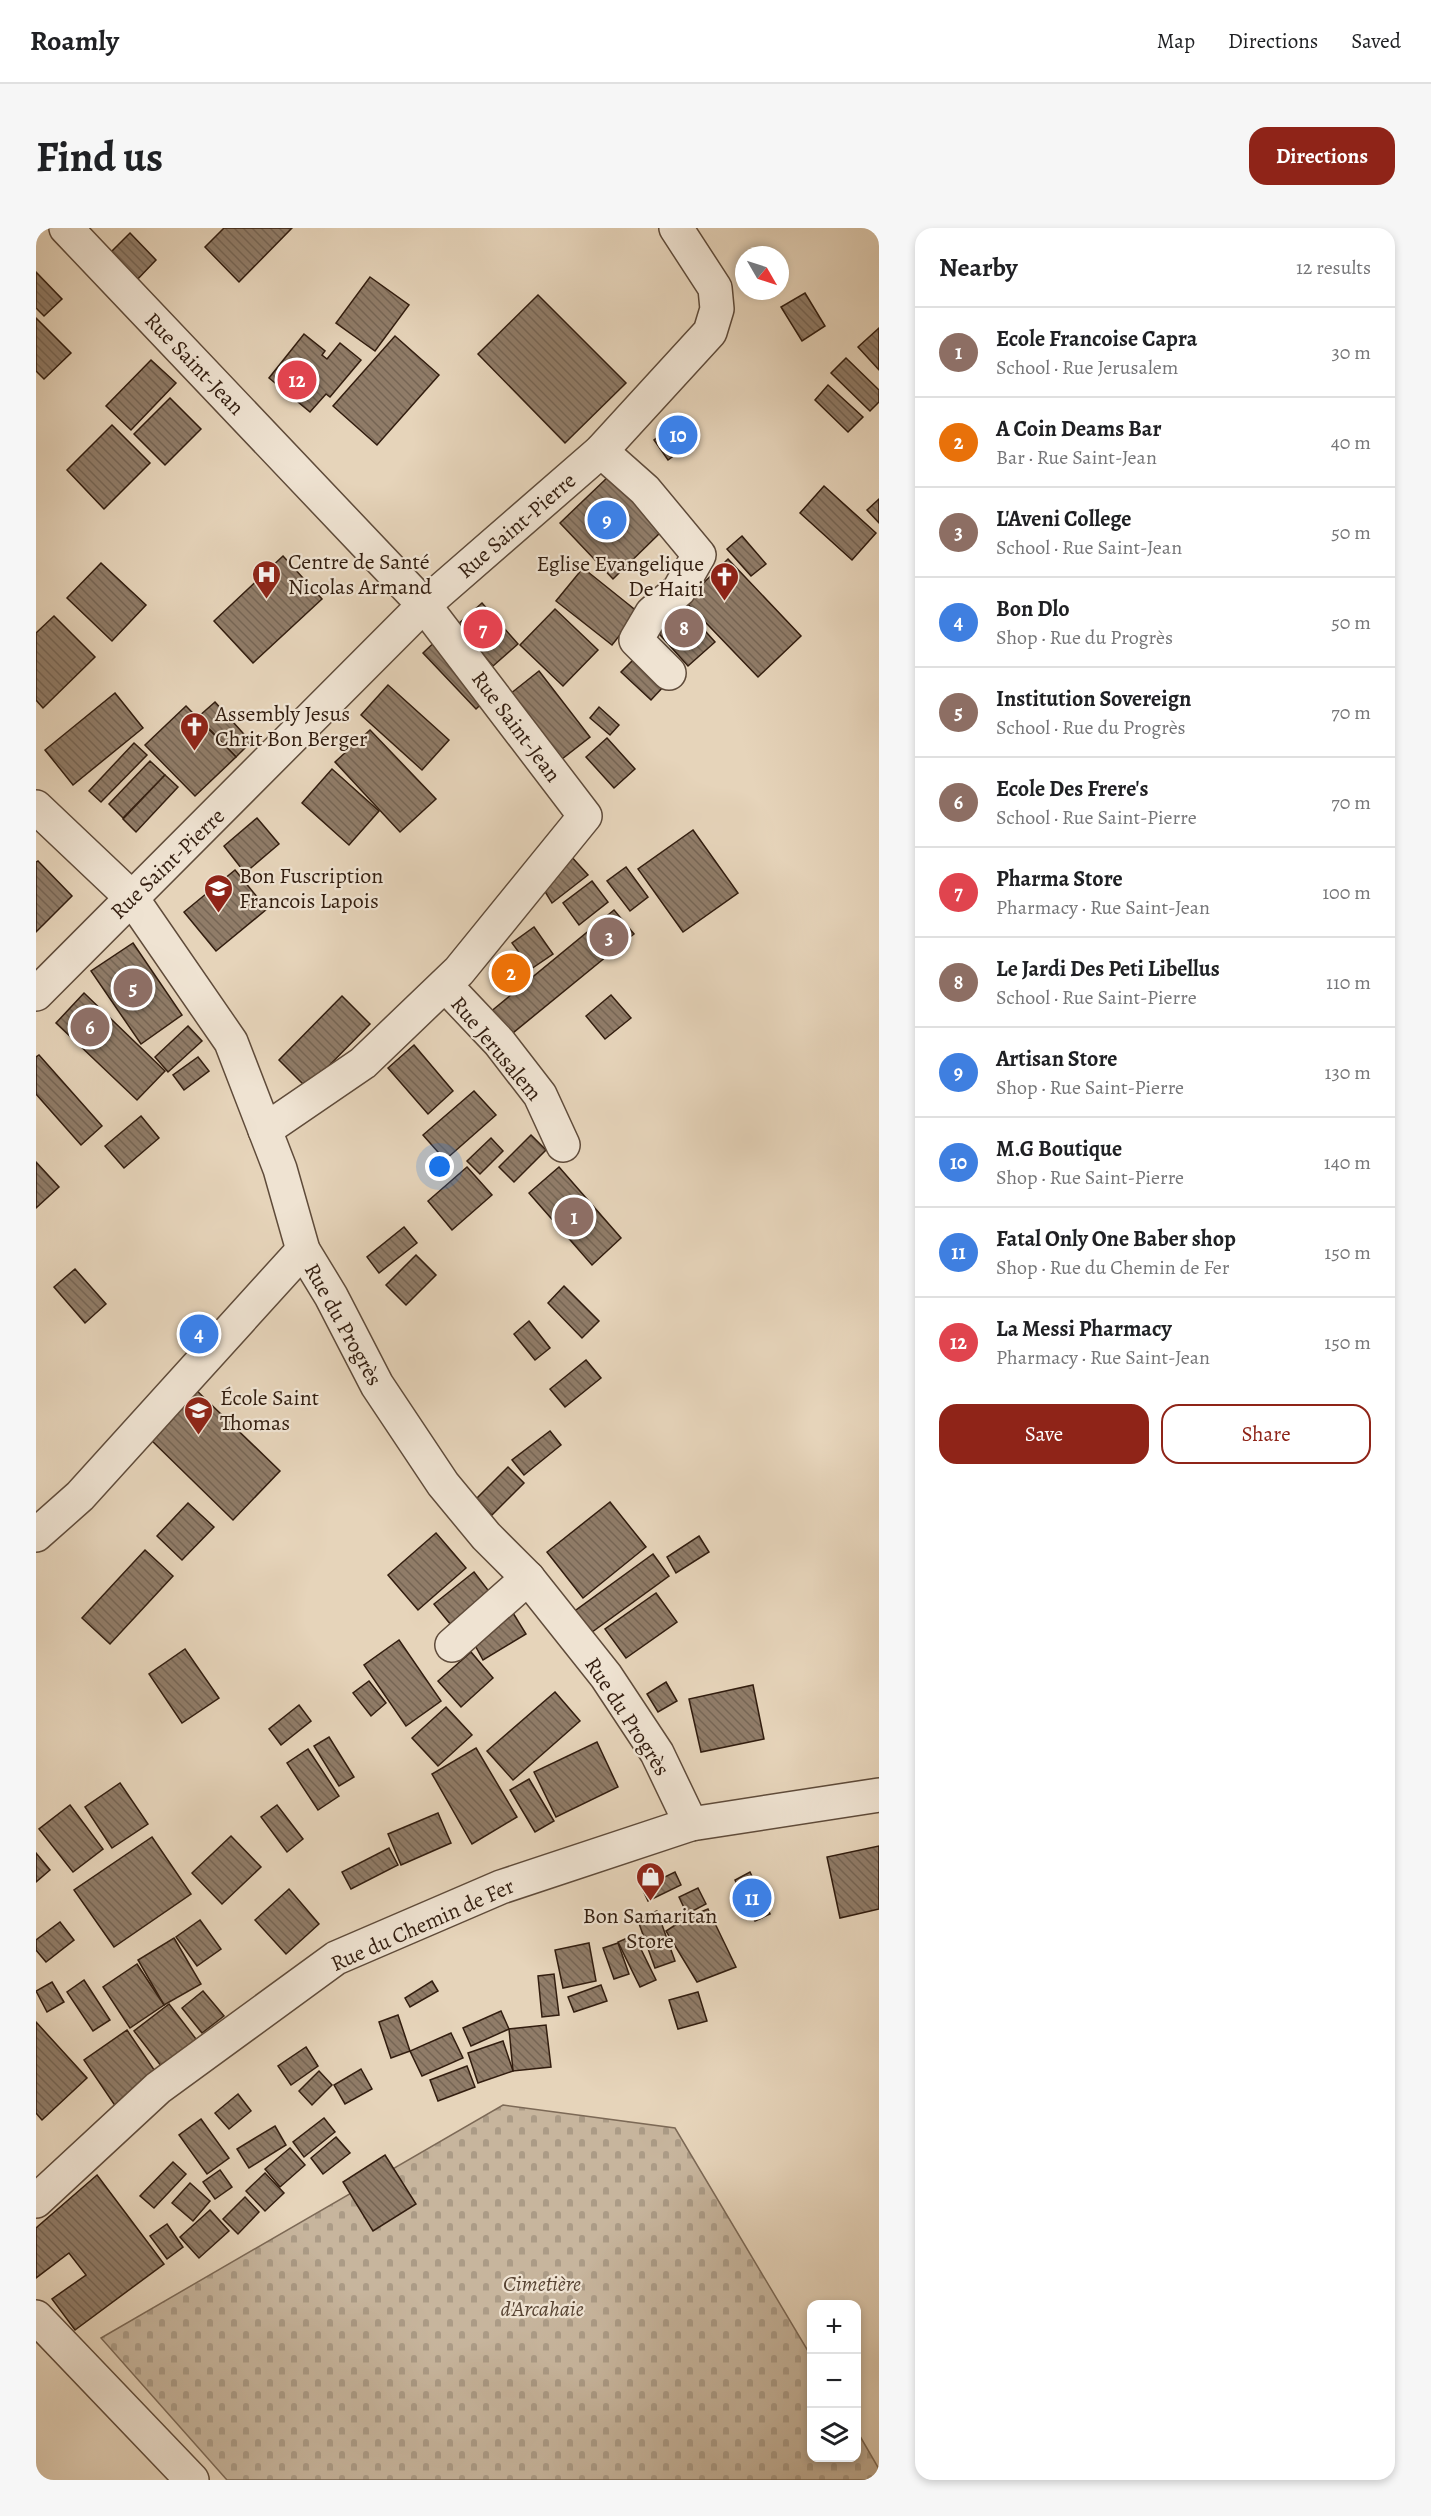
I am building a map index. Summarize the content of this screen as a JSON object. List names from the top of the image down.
{
  "streets": {
    "street": [
      "Rue Saint-Jean",
      "Rue Saint-Pierre",
      "Rue Jerusalem",
      "Rue du Progrès",
      "Rue du Chemin de Fer"
    ]
  },
  "crossings": [
    ["Rue Saint-Jean", "Rue Saint-Pierre"],
    ["Rue Saint-Jean", "Rue Jerusalem"],
    ["Rue Saint-Jean", "Rue du Progrès"],
    ["Rue Saint-Pierre", "Rue du Progrès"],
    ["Rue du Progrès", "Rue du Chemin de Fer"]
  ],
  "parks": ["Cimetière d'Arcahaie"],
  "places": {
    "hospital": ["Centre de Santé Nicolas Armand"],
    "church": ["Eglise Evangelique De Haiti", "Assembly Jesus Chrit Bon Berger"],
    "school or university": ["Bon Fuscription Francois Lapois", "École Saint Thomas"],
    "shop": ["Bon Samaritan Store"]
  },
  "north": "bottom right",
  "page": {
    "header": "Roamly",
    "nav": ["Map", "Directions", "Saved"],
    "buttons": [
      "Directions",
      ["Save", "Share"]
    ],
    "title": "Find us",
    "heading": ["Nearby", "12 results"],
    "list": [
      {
        "mark": "1",
        "name": "Ecole Francoise Capra",
        "note": "School · Rue Jerusalem",
        "value": "30 m"
      },
      {
        "mark": "2",
        "name": "A Coin Deams Bar",
        "note": "Bar · Rue Saint-Jean",
        "value": "40 m"
      },
      {
        "mark": "3",
        "name": "L'Aveni College",
        "note": "School · Rue Saint-Jean",
        "value": "50 m"
      },
      {
        "mark": "4",
        "name": "Bon Dlo",
        "note": "Shop · Rue du Progrès",
        "value": "50 m"
      },
      {
        "mark": "5",
        "name": "Institution Sovereign",
        "note": "School · Rue du Progrès",
        "value": "70 m"
      },
      {
        "mark": "6",
        "name": "Ecole Des Frere's",
        "note": "School · Rue Saint-Pierre",
        "value": "70 m"
      },
      {
        "mark": "7",
        "name": "Pharma Store",
        "note": "Pharmacy · Rue Saint-Jean",
        "value": "100 m"
      },
      {
        "mark": "8",
        "name": "Le Jardi Des Peti Libellus",
        "note": "School · Rue Saint-Pierre",
        "value": "110 m"
      },
      {
        "mark": "9",
        "name": "Artisan Store",
        "note": "Shop · Rue Saint-Pierre",
        "value": "130 m"
      },
      {
        "mark": "10",
        "name": "M.G Boutique",
        "note": "Shop · Rue Saint-Pierre",
        "value": "140 m"
      },
      {
        "mark": "11",
        "name": "Fatal Only One Baber shop",
        "note": "Shop · Rue du Chemin de Fer",
        "value": "150 m"
      },
      {
        "mark": "12",
        "name": "La Messi Pharmacy",
        "note": "Pharmacy · Rue Saint-Jean",
        "value": "150 m"
      }
    ],
    "pins": [
      "12",
      "10",
      "9",
      "8",
      "7",
      "3",
      "2",
      "5",
      "6",
      "1",
      "4",
      "11"
    ],
    "map_buttons": ["+", "−"]
  }
}
